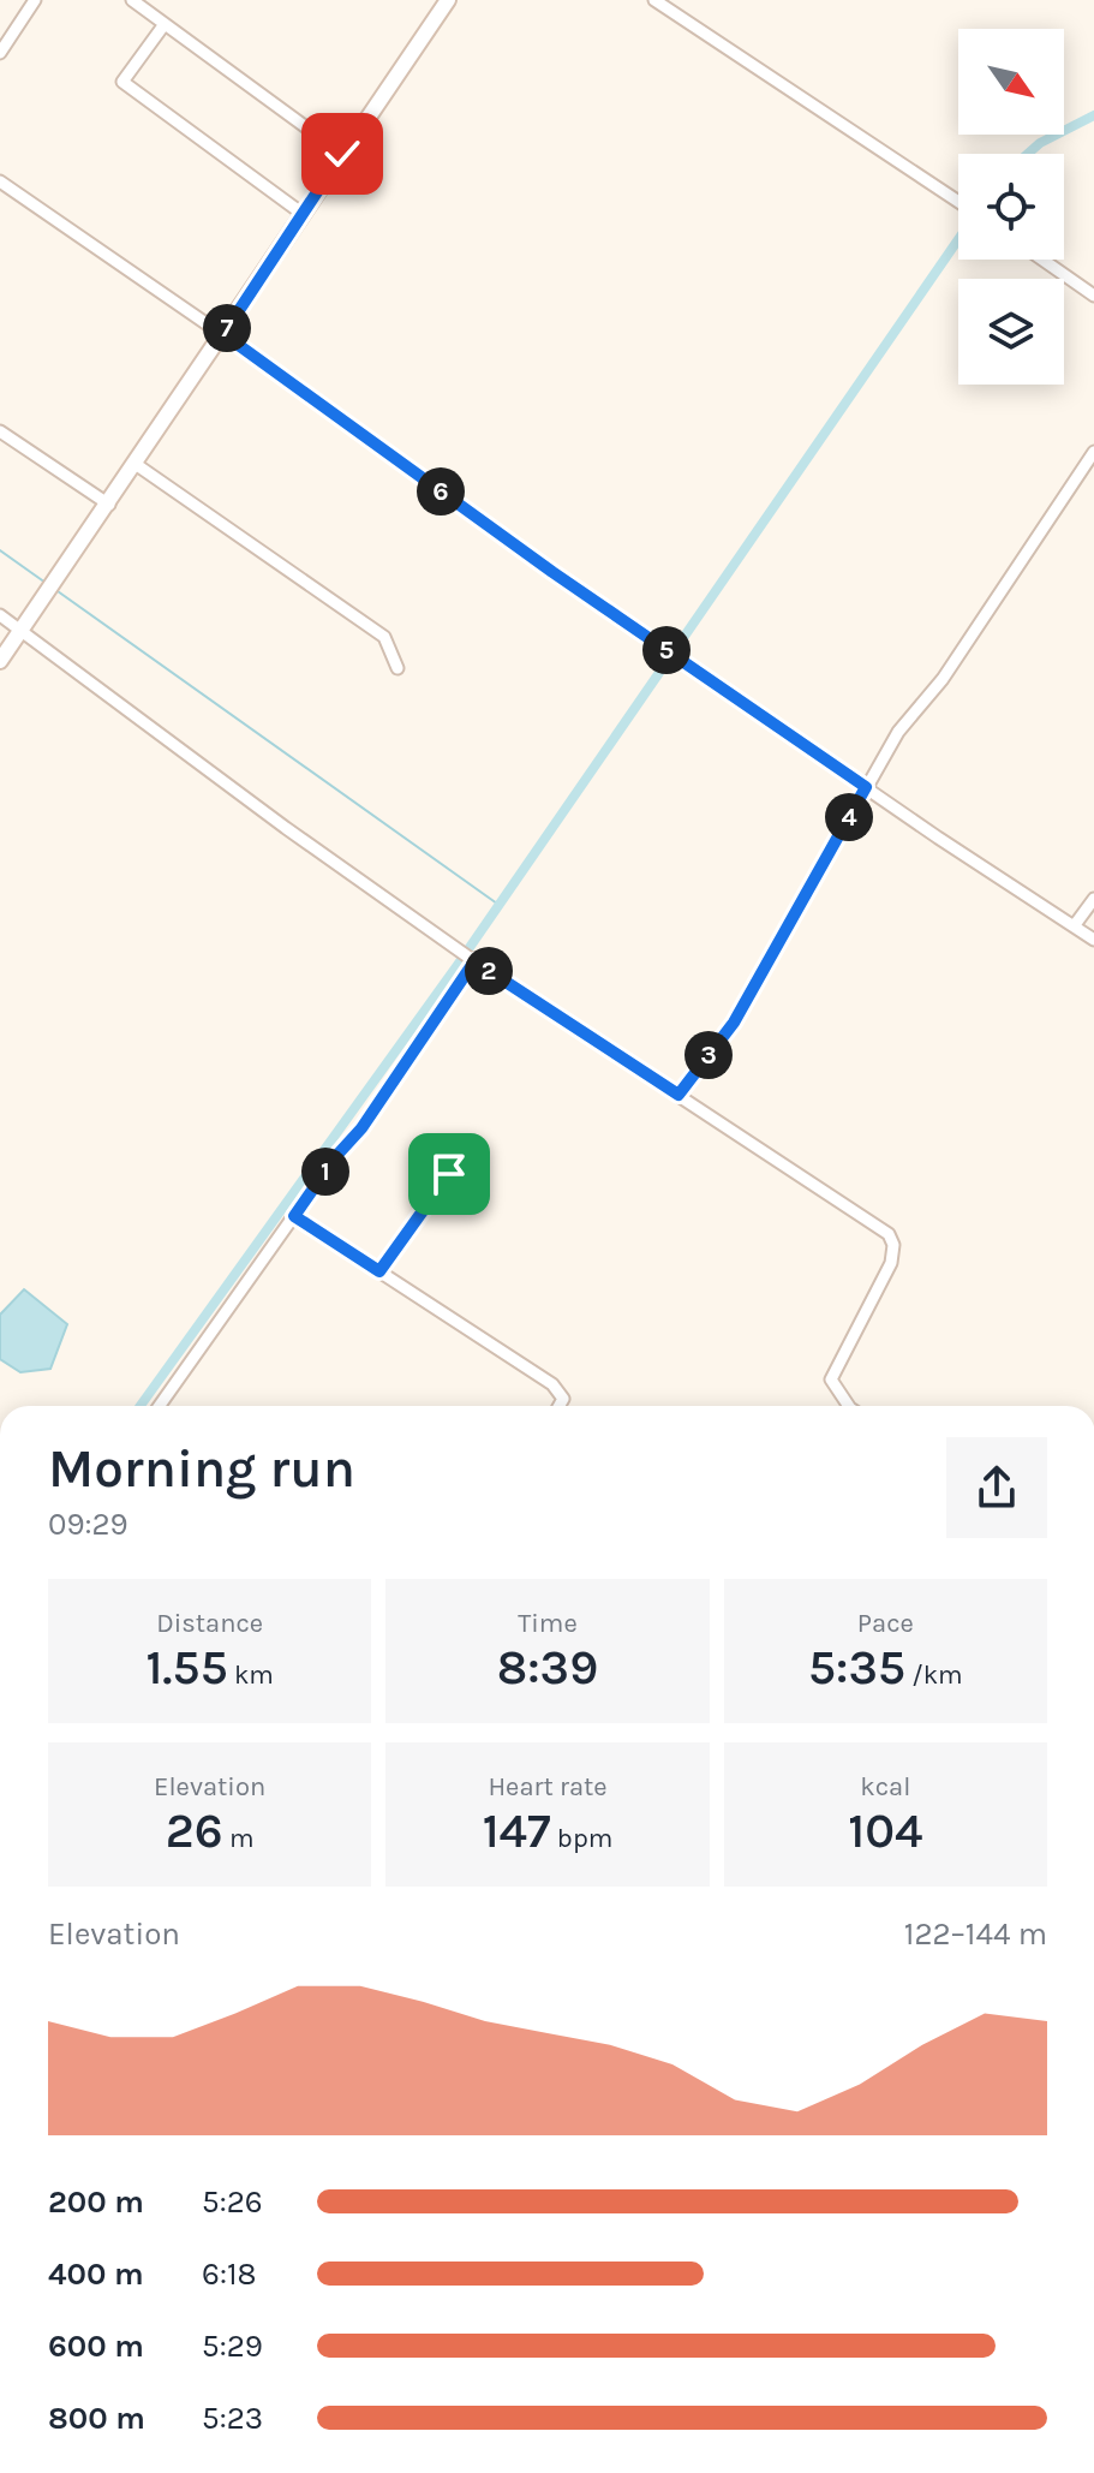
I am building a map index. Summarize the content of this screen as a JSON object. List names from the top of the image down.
{
  "north": "bottom right",
  "page": {
    "pins": [
      "7",
      "6",
      "5",
      "4",
      "2",
      "3",
      "1"
    ],
    "heading": ["Morning run", "09:29"],
    "stats": [
      ["Distance", "1.55 km"],
      ["Time", "8:39"],
      ["Pace", "5:35 /km"],
      ["Elevation", "26 m"],
      ["Heart rate", "147 bpm"],
      ["kcal", "104"]
    ],
    "chart": ["Elevation", "122–144 m"],
    "list": [
      {
        "name": "200 m",
        "note": "5:26"
      },
      {
        "name": "400 m",
        "note": "6:18"
      },
      {
        "name": "600 m",
        "note": "5:29"
      },
      {
        "name": "800 m",
        "note": "5:23"
      }
    ]
  }
}
